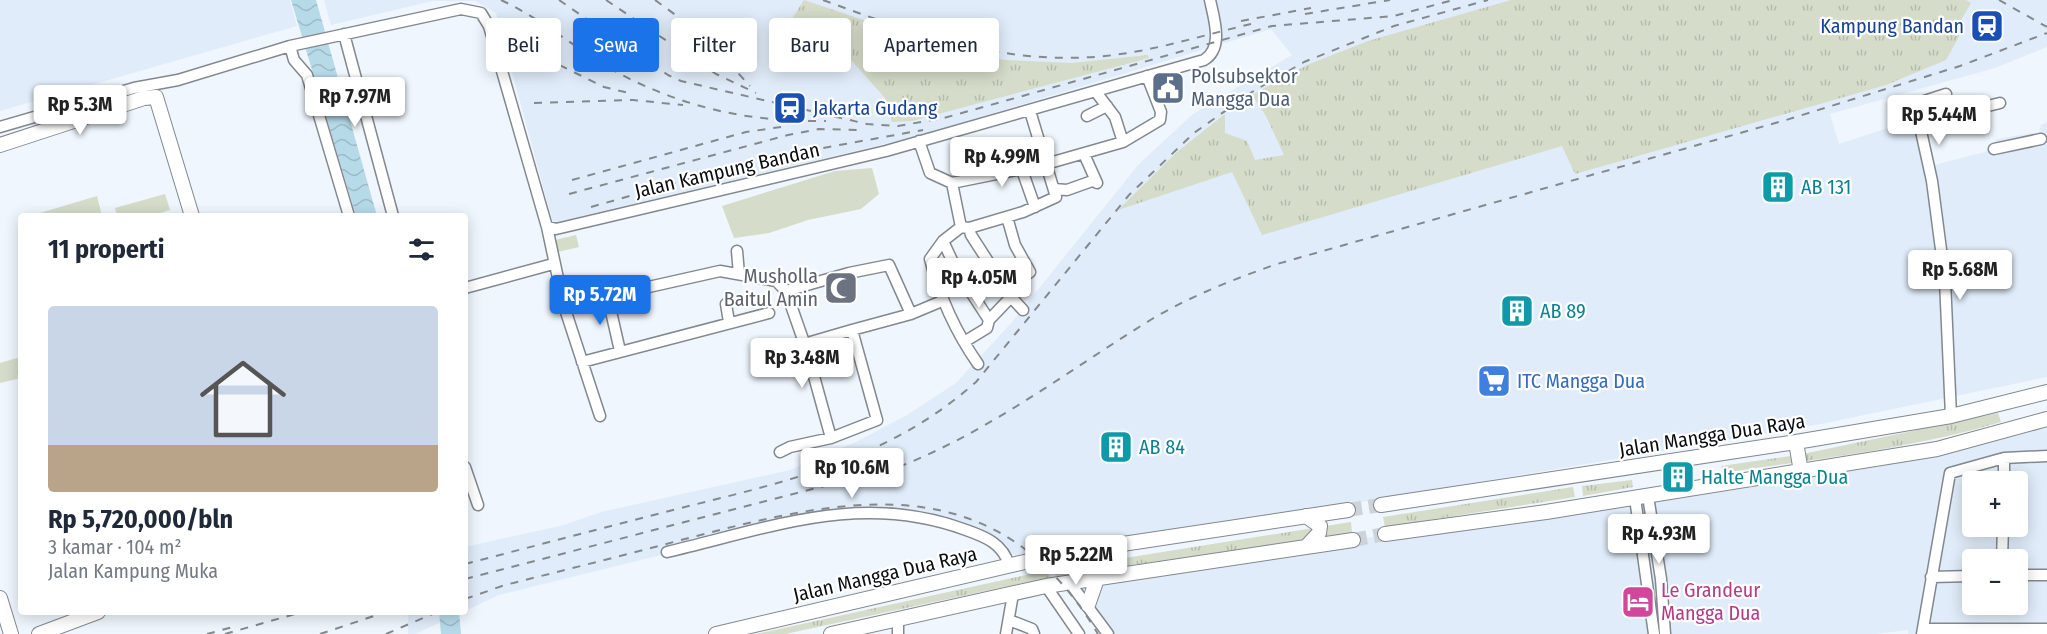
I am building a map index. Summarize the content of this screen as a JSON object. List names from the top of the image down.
{
  "streets": {
    "main road": ["Jalan Mangga Dua Raya"],
    "street": ["Jalan Kampung Bandan"]
  },
  "places": {
    "station": ["Kampung Bandan", "Jakarta Gudang"],
    "public building": ["Polsubsektor Mangga Dua"],
    "building": [
      "AB 131",
      "AB 89",
      "AB 84",
      "Halte Mangga Dua"
    ],
    "mosque": ["Musholla Baitul Amin"],
    "supermarket": ["ITC Mangga Dua"],
    "hotel": ["Le Grandeur Mangga Dua"]
  },
  "page": {
    "chip": [
      "Beli",
      "Sewa",
      "Filter",
      "Baru",
      "Apartemen"
    ],
    "price": [
      "Rp 7.97M",
      "Rp 5.3M",
      "Rp 5.44M",
      "Rp 4.99M",
      "Rp 5.68M",
      "Rp 4.05M",
      "Rp 5.72M",
      "Rp 3.48M",
      "Rp 10.6M",
      "Rp 4.93M",
      "Rp 5.22M"
    ],
    "heading": "11 properti",
    "list": [
      {
        "name": "Rp 5,720,000/bln",
        "note": "3 kamar · 104 m² · Jalan Kampung Muka"
      }
    ],
    "map_buttons": ["+", "−"]
  }
}
